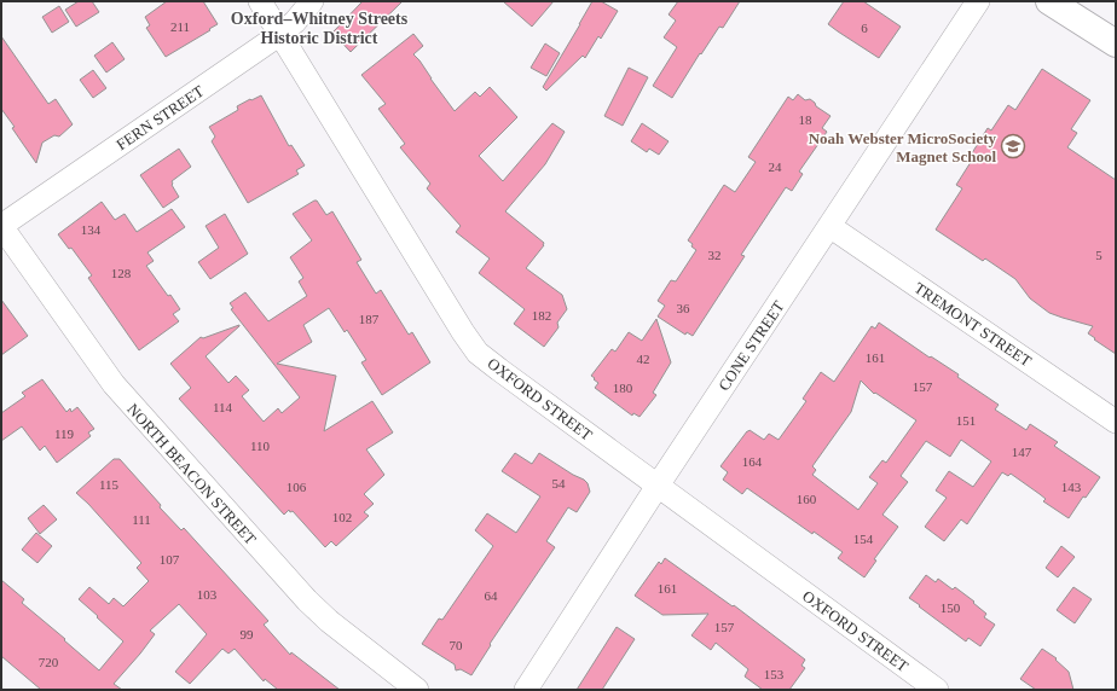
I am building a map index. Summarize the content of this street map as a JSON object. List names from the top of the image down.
{
  "streets": {
    "street": [
      "FERN STREET",
      "TREMONT STREET",
      "CONE STREET",
      "OXFORD STREET",
      "NORTH BEACON STREET"
    ]
  },
  "crossings": [
    ["FERN STREET", "OXFORD STREET"],
    ["FERN STREET", "NORTH BEACON STREET"],
    ["TREMONT STREET", "CONE STREET"],
    ["CONE STREET", "OXFORD STREET"]
  ],
  "districts": ["Oxford–Whitney Streets Historic District"],
  "places": {
    "school or university": ["Noah Webster MicroSociety Magnet School"]
  },
  "house_numbers": [
    "211",
    "6",
    "18",
    "24",
    "134",
    "32",
    "5",
    "128",
    "36",
    "182",
    "187",
    "161",
    "42",
    "157",
    "180",
    "114",
    "151",
    "119",
    "110",
    "147",
    "164",
    "54",
    "115",
    "106",
    "143",
    "160",
    "102",
    "111",
    "154",
    "107",
    "161",
    "103",
    "64",
    "150",
    "157",
    "99",
    "70",
    "720",
    "153"
  ]
}
